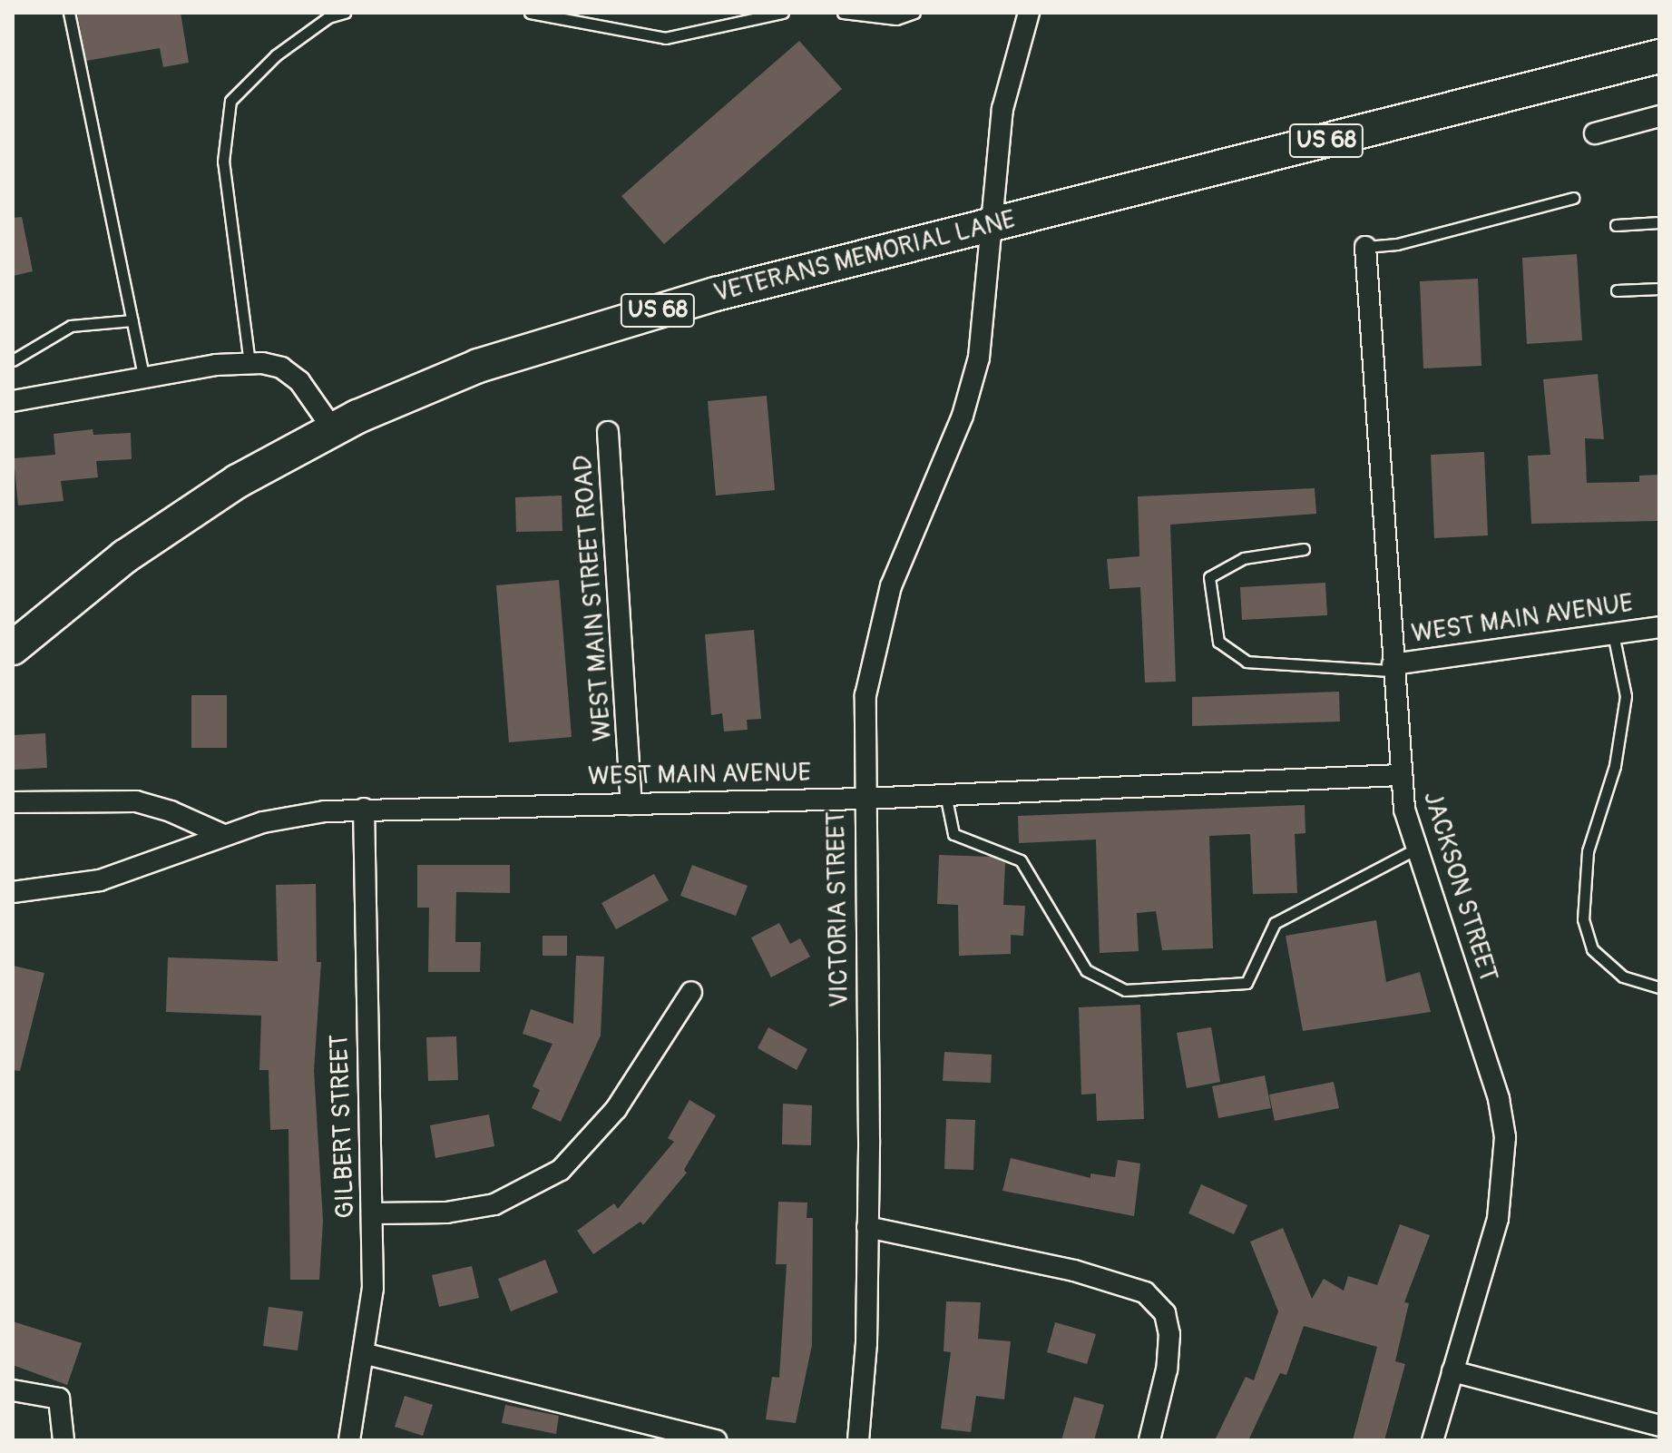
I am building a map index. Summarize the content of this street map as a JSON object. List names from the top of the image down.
{
  "streets": {
    "main road": ["US 68", "VETERANS MEMORIAL LANE"],
    "street": [
      "WEST MAIN STREET ROAD",
      "WEST MAIN AVENUE",
      "JACKSON STREET",
      "VICTORIA STREET",
      "GILBERT STREET"
    ]
  },
  "crossings": [
    ["VETERANS MEMORIAL LANE", "VICTORIA STREET"],
    ["WEST MAIN STREET ROAD", "WEST MAIN AVENUE"],
    ["WEST MAIN AVENUE", "JACKSON STREET"],
    ["WEST MAIN AVENUE", "VICTORIA STREET"],
    ["WEST MAIN AVENUE", "GILBERT STREET"]
  ]
}
